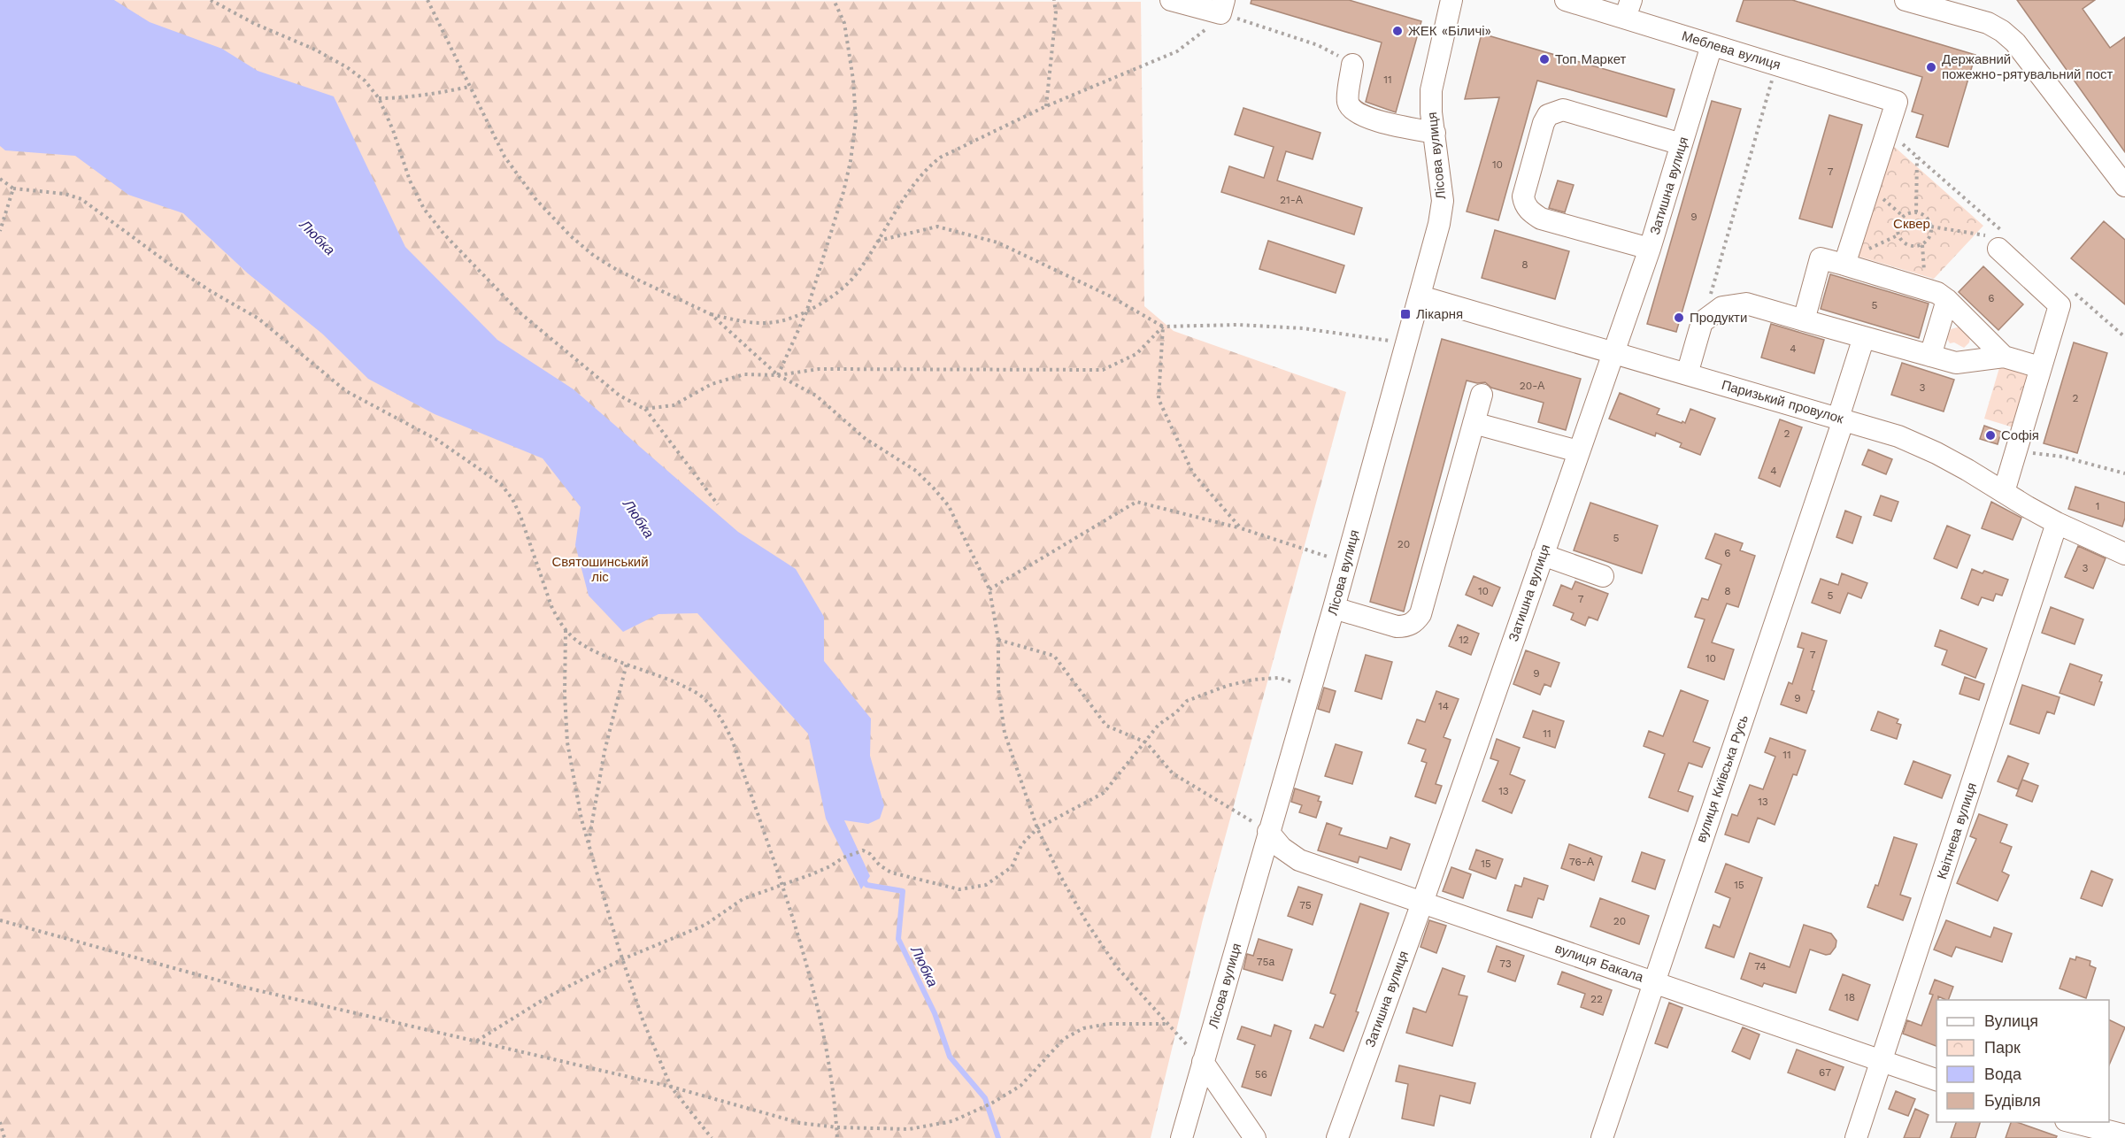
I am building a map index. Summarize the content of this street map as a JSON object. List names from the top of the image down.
{
  "streets": {
    "street": [
      "Меблева вулиця",
      "Лісова вулиця",
      "Затишна вулиця",
      "Паризький провулок",
      "вулиця Київська Русь",
      "Квітнева вулиця",
      "вулиця Бакала"
    ]
  },
  "crossings": [
    ["Меблева вулиця", "Затишна вулиця"],
    ["Лісова вулиця", "Паризький провулок"],
    ["Лісова вулиця", "вулиця Бакала"],
    ["Затишна вулиця", "Паризький провулок"],
    ["Затишна вулиця", "вулиця Бакала"],
    ["Паризький провулок", "вулиця Київська Русь"],
    ["Паризький провулок", "Квітнева вулиця"],
    ["вулиця Київська Русь", "вулиця Бакала"],
    ["Квітнева вулиця", "вулиця Бакала"]
  ],
  "water": ["Любка"],
  "parks": ["Сквер", "Святошинський ліс"],
  "places": {
    "other": [
      "ЖЕК «Біличі»",
      "Топ Маркет",
      "Державний пожежно-рятувальний пост",
      "Продукти",
      "Софія"
    ],
    "transit": ["Лікарня"]
  },
  "house_numbers": [
    "11",
    "10",
    "7",
    "21-А",
    "9",
    "8",
    "6",
    "5",
    "4",
    "20-А",
    "3",
    "2",
    "2",
    "4",
    "1",
    "5",
    "20",
    "6",
    "3",
    "10",
    "8",
    "5",
    "7",
    "12",
    "7",
    "10",
    "9",
    "9",
    "14",
    "11",
    "11",
    "13",
    "13",
    "76-А",
    "15",
    "15",
    "75",
    "20",
    "75а",
    "73",
    "74",
    "18",
    "22",
    "67",
    "56"
  ],
  "legend": [
    "Вулиця",
    "Парк",
    "Вода",
    "Будівля"
  ]
}
